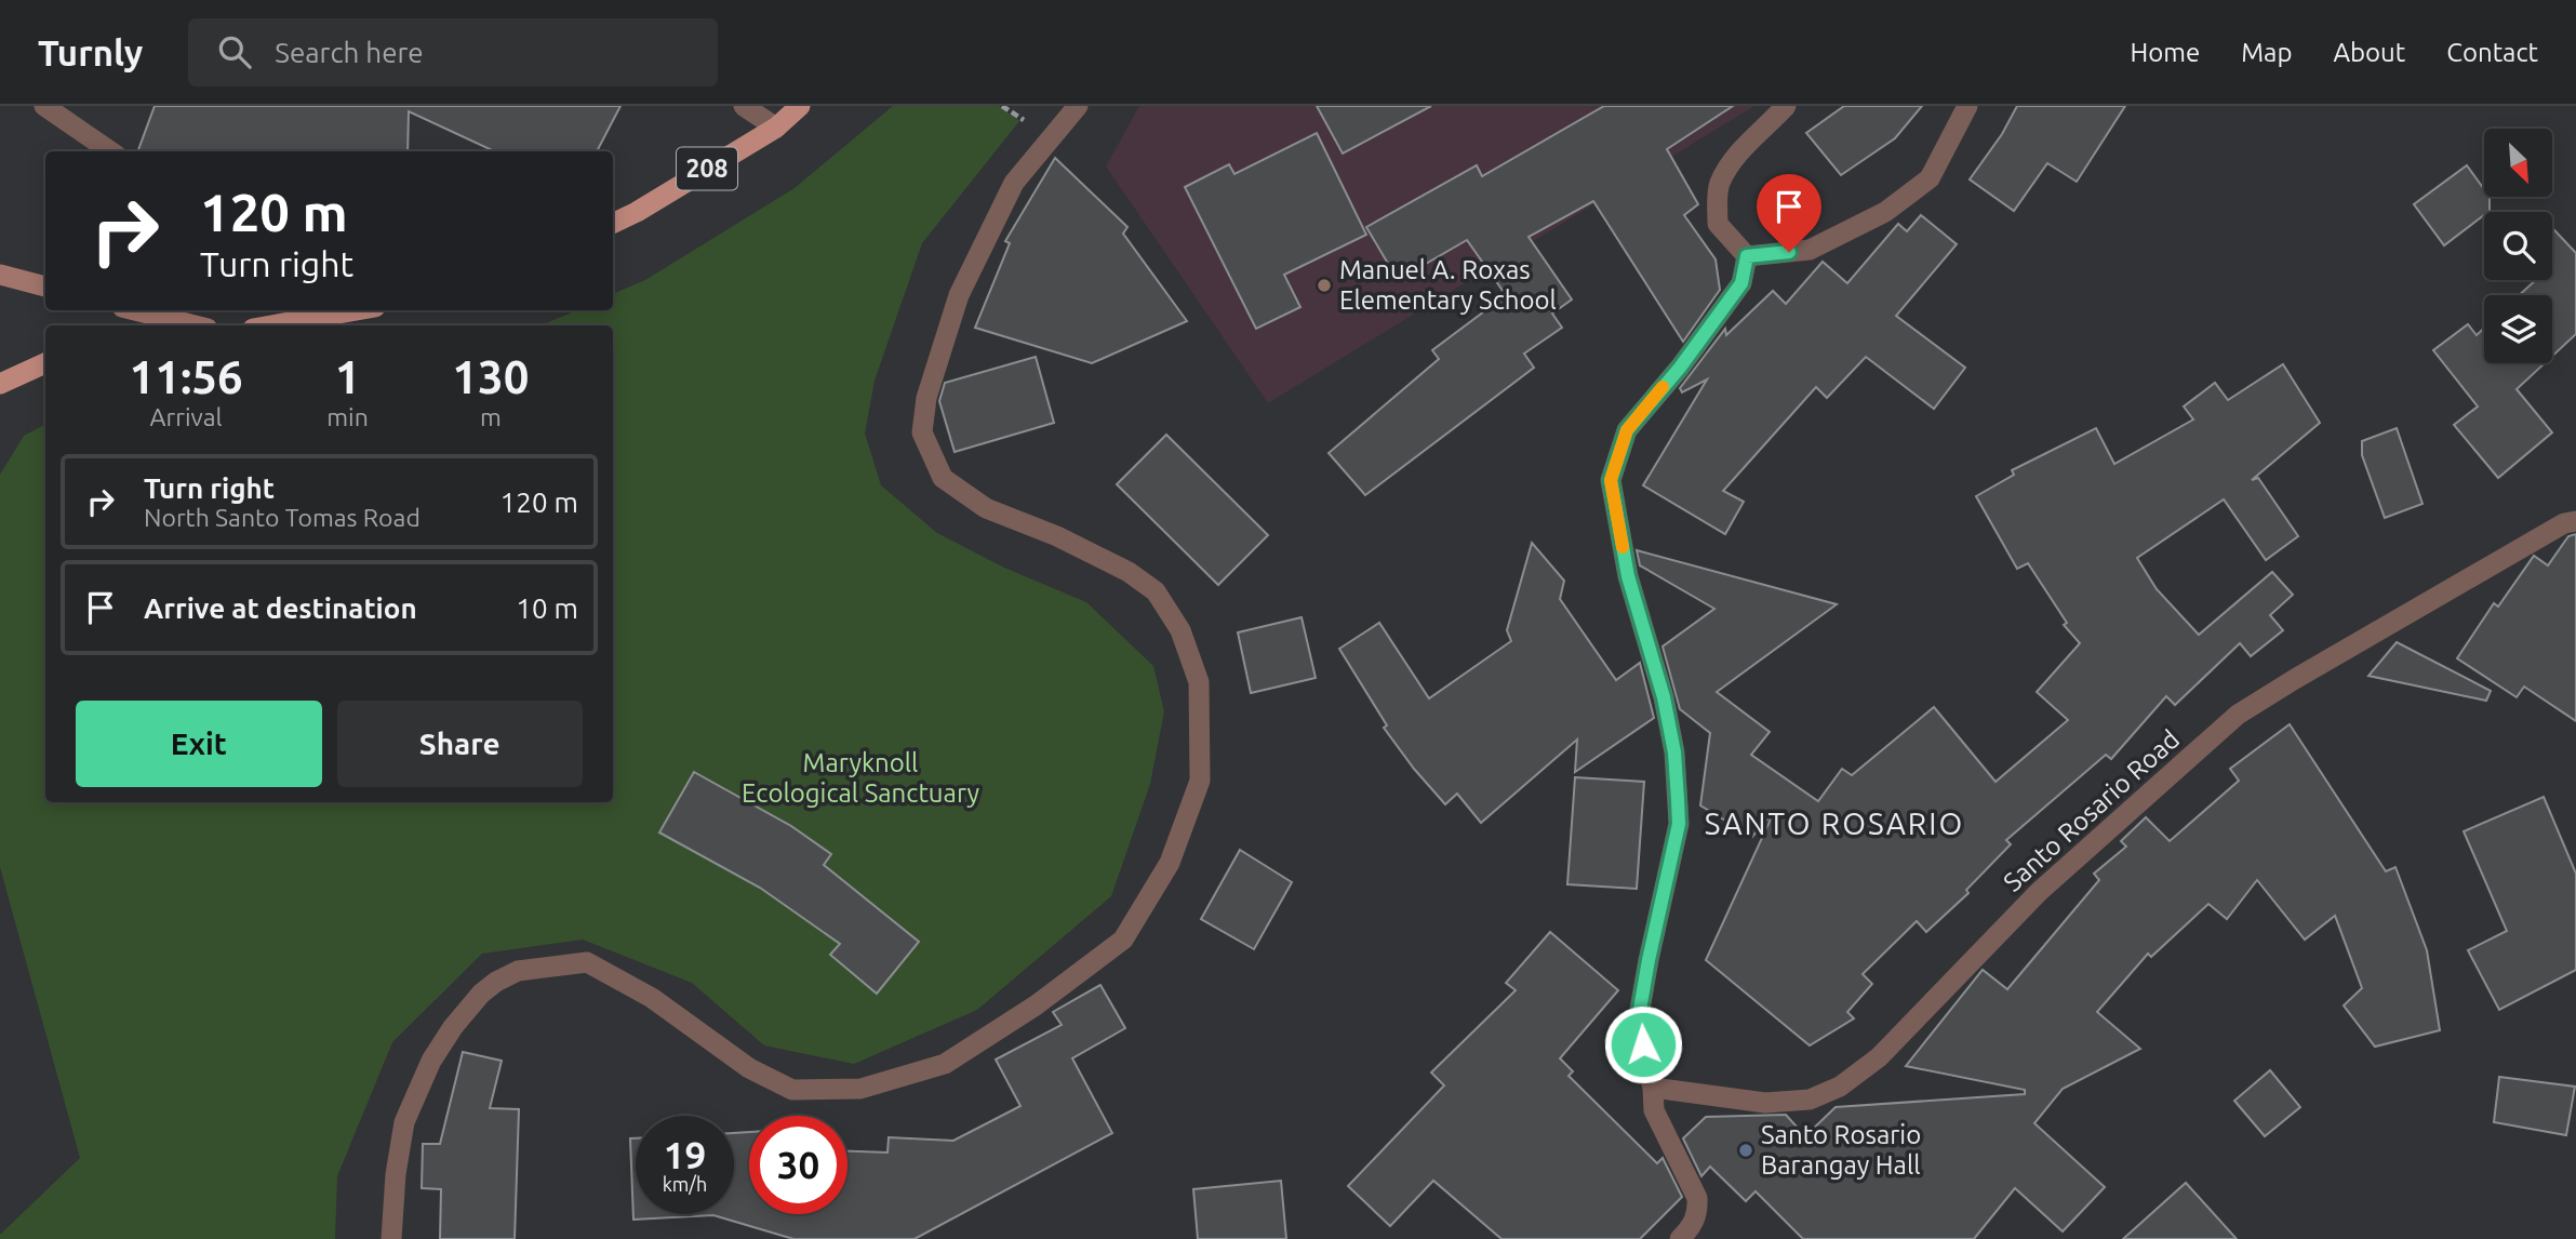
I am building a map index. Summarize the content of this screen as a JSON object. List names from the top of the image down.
{
  "streets": {
    "main road": ["208"],
    "street": ["Santo Rosario Road"]
  },
  "districts": ["SANTO ROSARIO"],
  "parks": ["Maryknoll Ecological Sanctuary"],
  "places": ["Manuel A. Roxas Elementary School", "Santo Rosario Barangay Hall"],
  "north": "bottom right",
  "page": {
    "header": "Turnly",
    "search": "Search here",
    "nav": [
      "Home",
      "Map",
      "About",
      "Contact"
    ],
    "turn": ["120 m", "Turn right"],
    "eta": [
      "11:56",
      "Arrival",
      "1",
      "min",
      "130",
      "m"
    ],
    "list": [
      {
        "name": "Turn right",
        "note": "North Santo Tomas Road",
        "value": "120 m"
      },
      {
        "name": "Arrive at destination",
        "value": "10 m"
      }
    ],
    "buttons": ["Exit", "Share"],
    "speed": "19 km/h",
    "limit": "30"
  }
}
